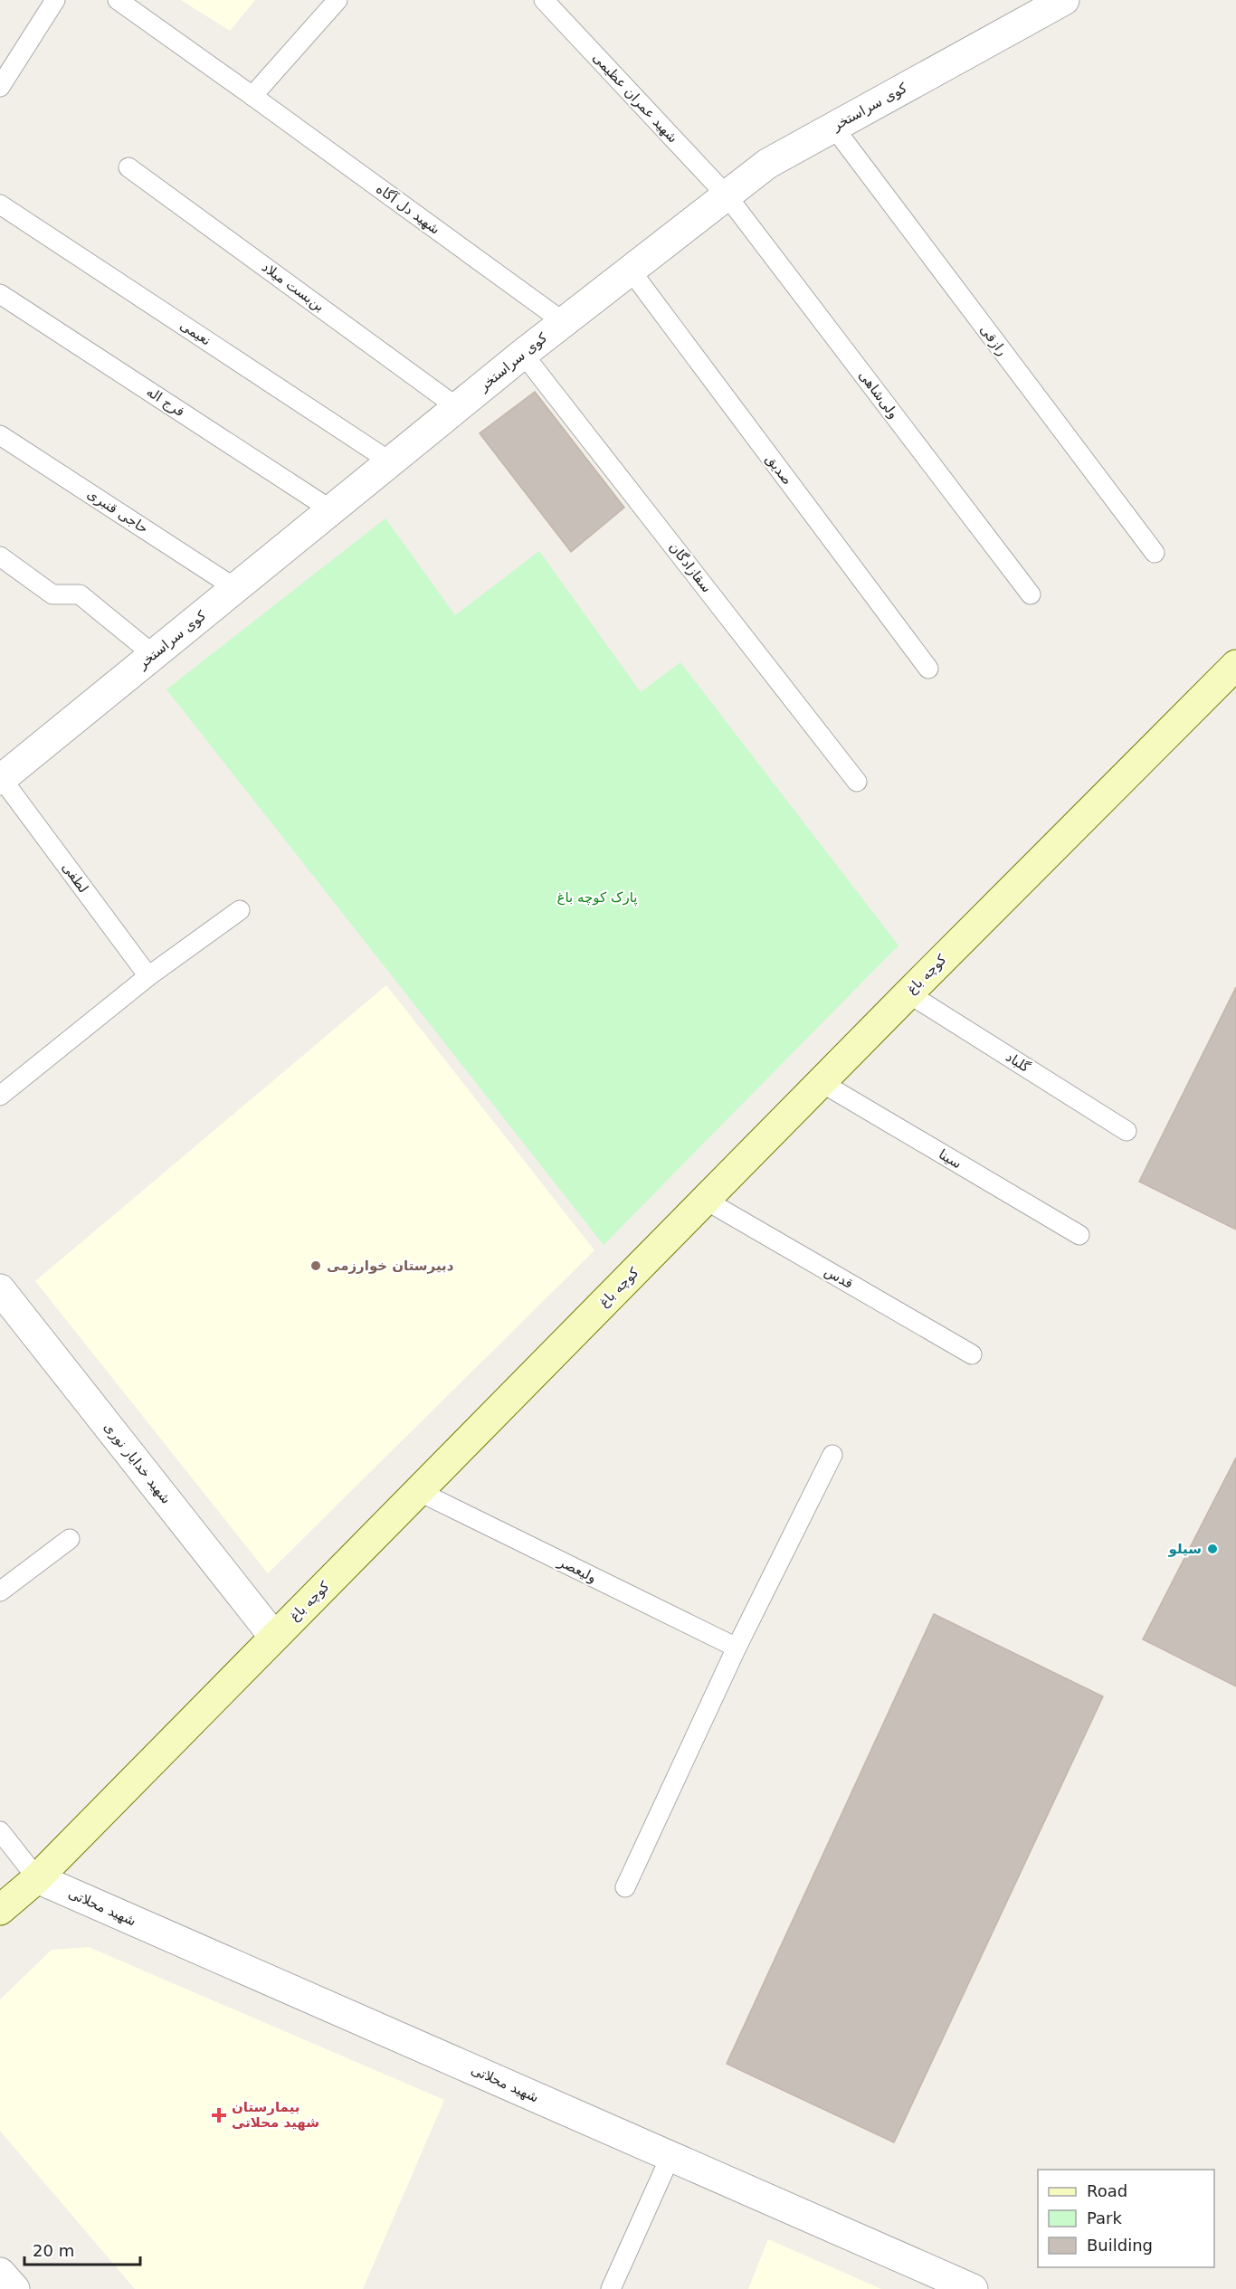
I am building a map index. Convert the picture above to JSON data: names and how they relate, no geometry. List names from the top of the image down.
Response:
{
  "streets": {
    "main road": ["کوچه باغ"],
    "street": ["کوی سراستخر", "شهید خدایار نوری", "شهید محلاتی"],
    "lane": [
      "شهید عمران عظیمی",
      "شهید دل آگاه",
      "بن‌بست میلاد",
      "نعیمی",
      "رازقی",
      "ولی‌شاهی",
      "فرج اله",
      "صدیق",
      "حاجی قنبری",
      "سقازادگان",
      "لطفی",
      "گلباد",
      "سینا",
      "قدس",
      "ولیعصر"
    ]
  },
  "crossings": [
    ["شهید عمران عظیمی", "کوی سراستخر"],
    ["شهید عمران عظیمی", "ولی‌شاهی"],
    ["کوی سراستخر", "شهید دل آگاه"],
    ["کوی سراستخر", "بن‌بست میلاد"],
    ["کوی سراستخر", "نعیمی"],
    ["کوی سراستخر", "رازقی"],
    ["کوی سراستخر", "ولی‌شاهی"],
    ["کوی سراستخر", "فرج اله"],
    ["کوی سراستخر", "صدیق"],
    ["کوی سراستخر", "حاجی قنبری"],
    ["کوی سراستخر", "سقازادگان"],
    ["کوی سراستخر", "لطفی"],
    ["کوچه باغ", "گلباد"],
    ["کوچه باغ", "سینا"],
    ["کوچه باغ", "قدس"],
    ["کوچه باغ", "شهید خدایار نوری"],
    ["کوچه باغ", "ولیعصر"],
    ["کوچه باغ", "شهید محلاتی"]
  ],
  "parks": ["پارک کوچه باغ"],
  "places": {
    "other": ["دبیرستان خوارزمی", "سیلو"],
    "health": ["بیمارستان شهید محلاتی"]
  },
  "legend": ["Road", "Park", "Building"],
  "scale_bar": "20 m"
}
